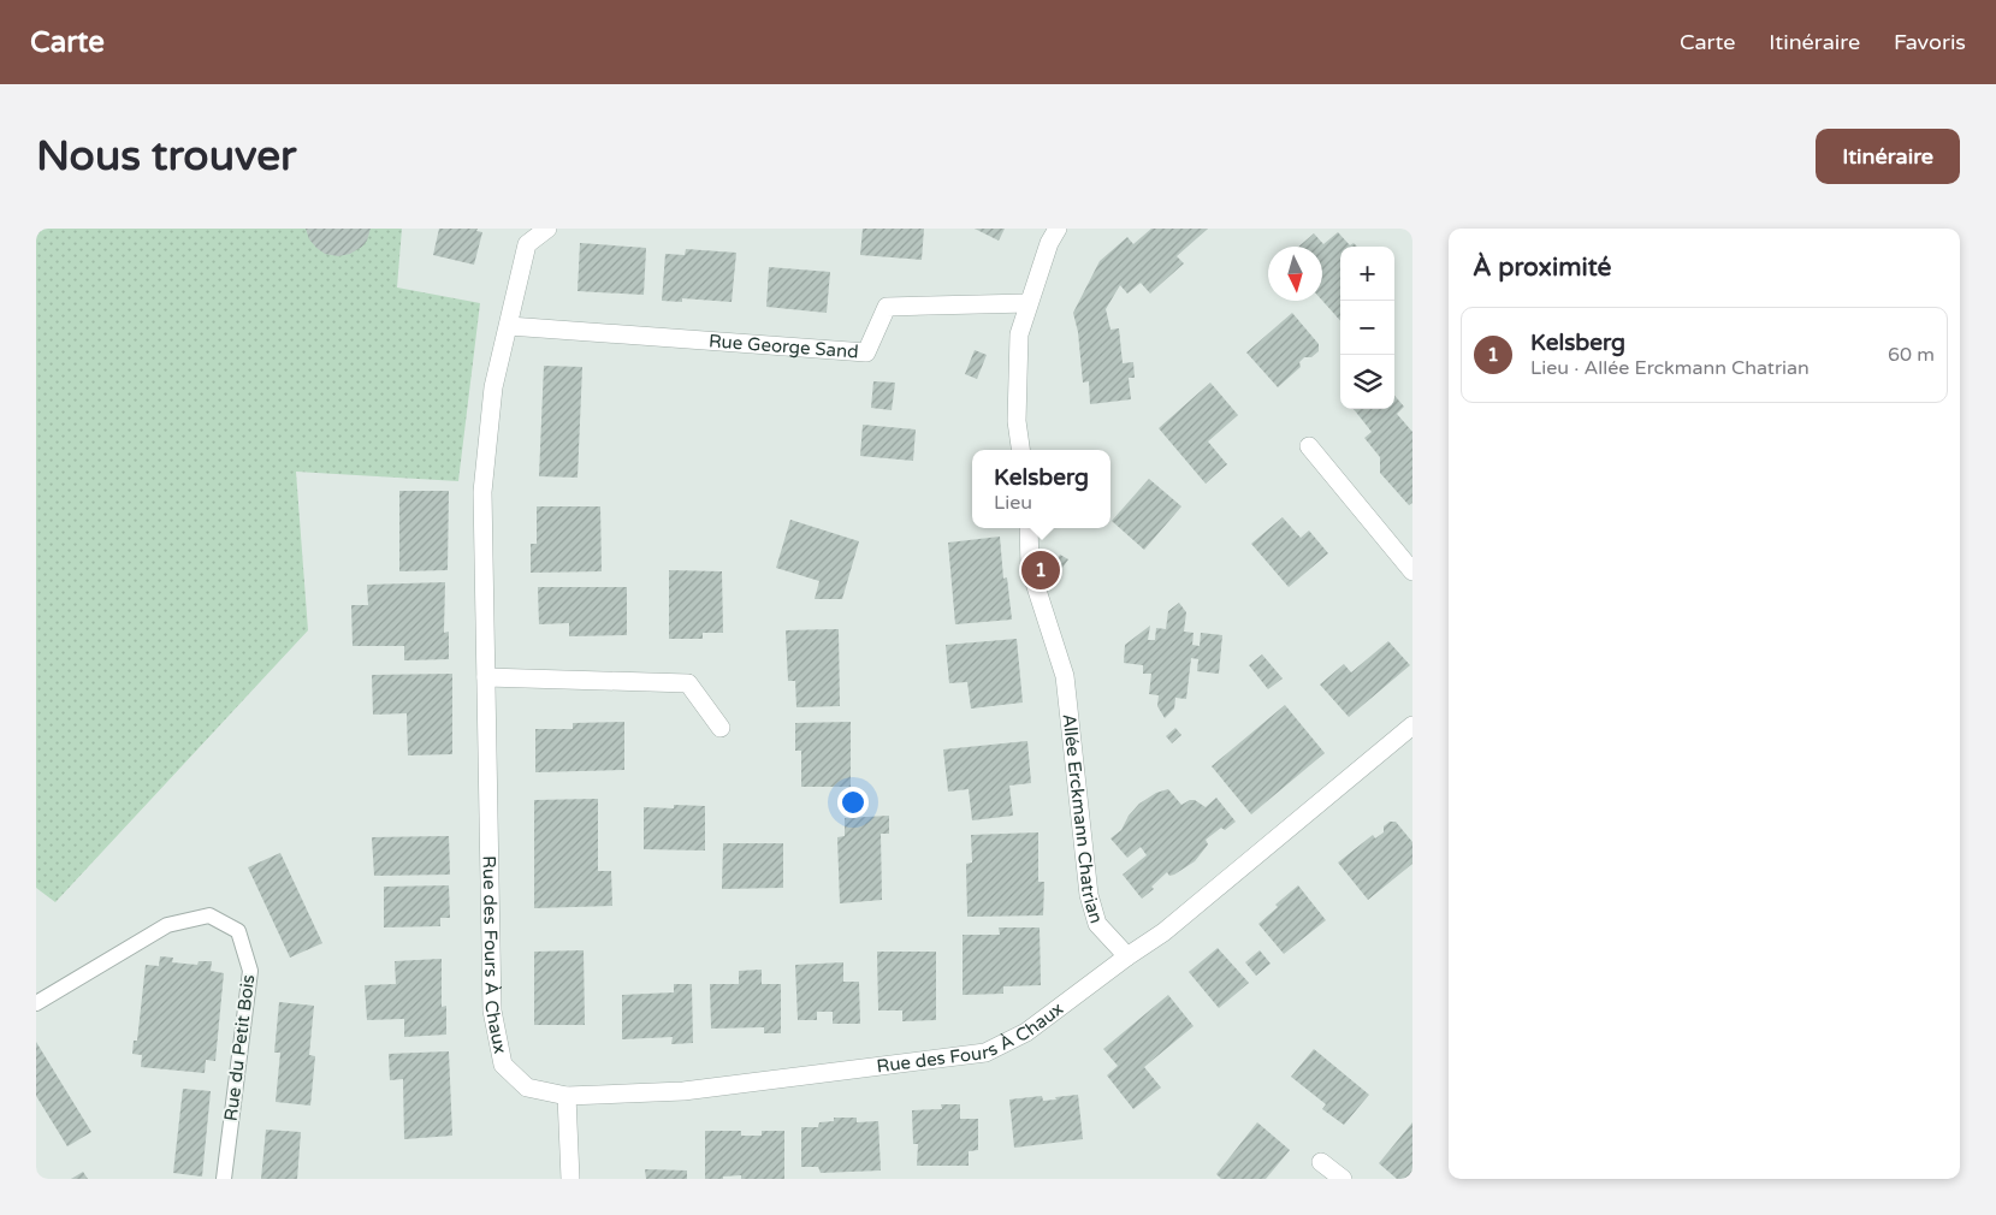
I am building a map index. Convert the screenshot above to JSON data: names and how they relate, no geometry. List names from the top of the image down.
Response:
{
  "streets": {
    "street": ["Rue George Sand", "Allée Erckmann Chatrian", "Rue des Fours À Chaux"],
    "lane": ["Rue du Petit Bois"]
  },
  "crossings": [
    ["Rue George Sand", "Rue des Fours À Chaux"],
    ["Allée Erckmann Chatrian", "Rue des Fours À Chaux"]
  ],
  "north": "bottom",
  "page": {
    "header": "Carte",
    "nav": ["Carte", "Itinéraire", "Favoris"],
    "buttons": "Itinéraire",
    "title": "Nous trouver",
    "heading": "À proximité",
    "map_buttons": ["+", "−"],
    "list": [
      {
        "mark": "1",
        "name": "Kelsberg",
        "note": "Lieu · Allée Erckmann Chatrian",
        "value": "60 m"
      }
    ],
    "popup": ["Kelsberg", "Lieu"],
    "pins": "1"
  }
}
